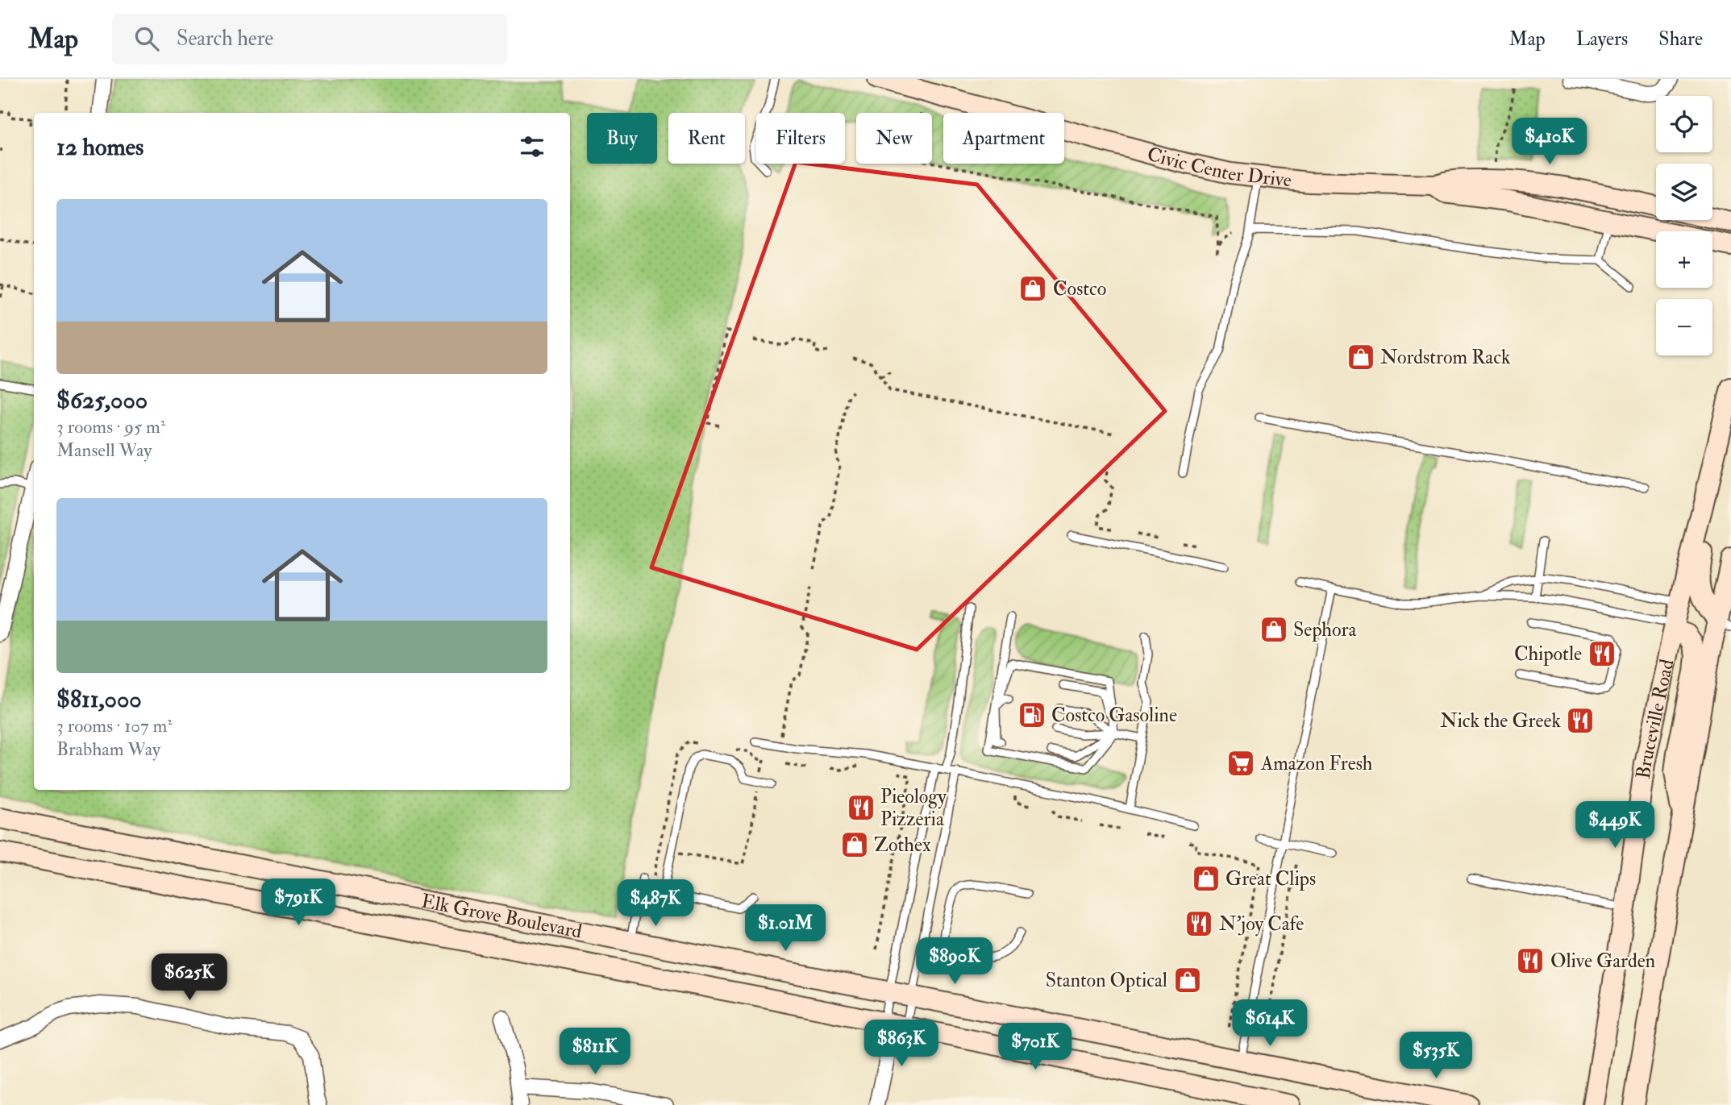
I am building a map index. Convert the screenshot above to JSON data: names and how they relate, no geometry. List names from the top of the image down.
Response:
{
  "streets": {
    "main road": ["Civic Center Drive", "Bruceville Road", "Elk Grove Boulevard"]
  },
  "places": {
    "shop": [
      "Costco",
      "Nordstrom Rack",
      "Sephora",
      "Zothex",
      "Great Clips",
      "Stanton Optical"
    ],
    "restaurant": [
      "Chipotle",
      "Nick the Greek",
      "Pieology Pizzeria",
      "N'joy Cafe",
      "Olive Garden"
    ],
    "fuel station": ["Costco Gasoline"],
    "supermarket": ["Amazon Fresh"]
  },
  "page": {
    "header": "Map",
    "search": "Search here",
    "nav": ["Map", "Layers", "Share"],
    "map_buttons": ["+", "−"],
    "chip": [
      "Buy",
      "Rent",
      "Filters",
      "New",
      "Apartment"
    ],
    "heading": "12 homes",
    "price": [
      "$410K",
      "$449K",
      "$791K",
      "$487K",
      "$1.01M",
      "$890K",
      "$625K",
      "$614K",
      "$863K",
      "$701K",
      "$811K",
      "$535K"
    ],
    "list": [
      {
        "name": "$625,000",
        "note": "3 rooms · 95 m² · Mansell Way"
      },
      {
        "name": "$811,000",
        "note": "3 rooms · 107 m² · Brabham Way"
      }
    ]
  }
}
